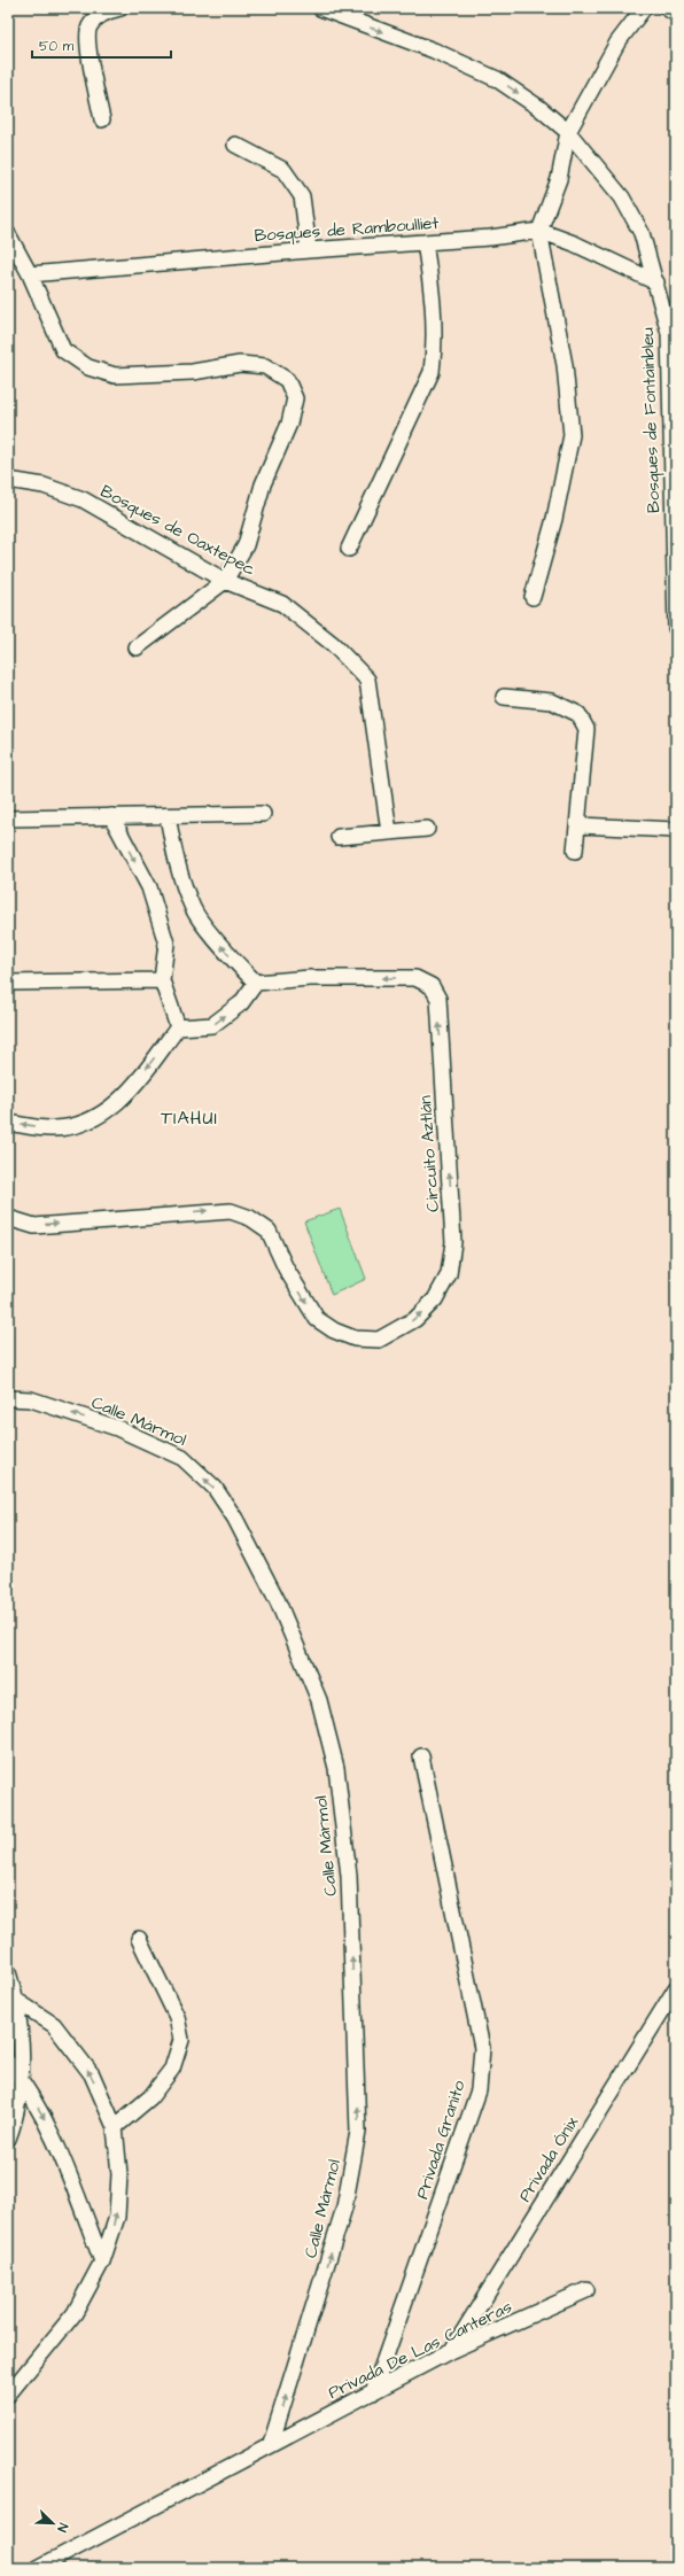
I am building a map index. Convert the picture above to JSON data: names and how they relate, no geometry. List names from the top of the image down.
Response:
{
  "streets": {
    "street": [
      "Bosques de Ramboulliet",
      "Bosques de Fontainbleu",
      "Bosques de Oaxtepec",
      "Circuito Aztlán",
      "Calle Mármol",
      "Privada Granito",
      "Privada Ónix",
      "Privada De Las Canteras"
    ]
  },
  "crossings": [
    ["Bosques de Ramboulliet", "Bosques de Fontainbleu"],
    ["Calle Mármol", "Privada De Las Canteras"],
    ["Privada Granito", "Privada De Las Canteras"],
    ["Privada Ónix", "Privada De Las Canteras"]
  ],
  "one_way": ["Calle Mármol"],
  "districts": ["TIAHUI"],
  "scale_bar": "50 m",
  "north": "bottom right"
}
